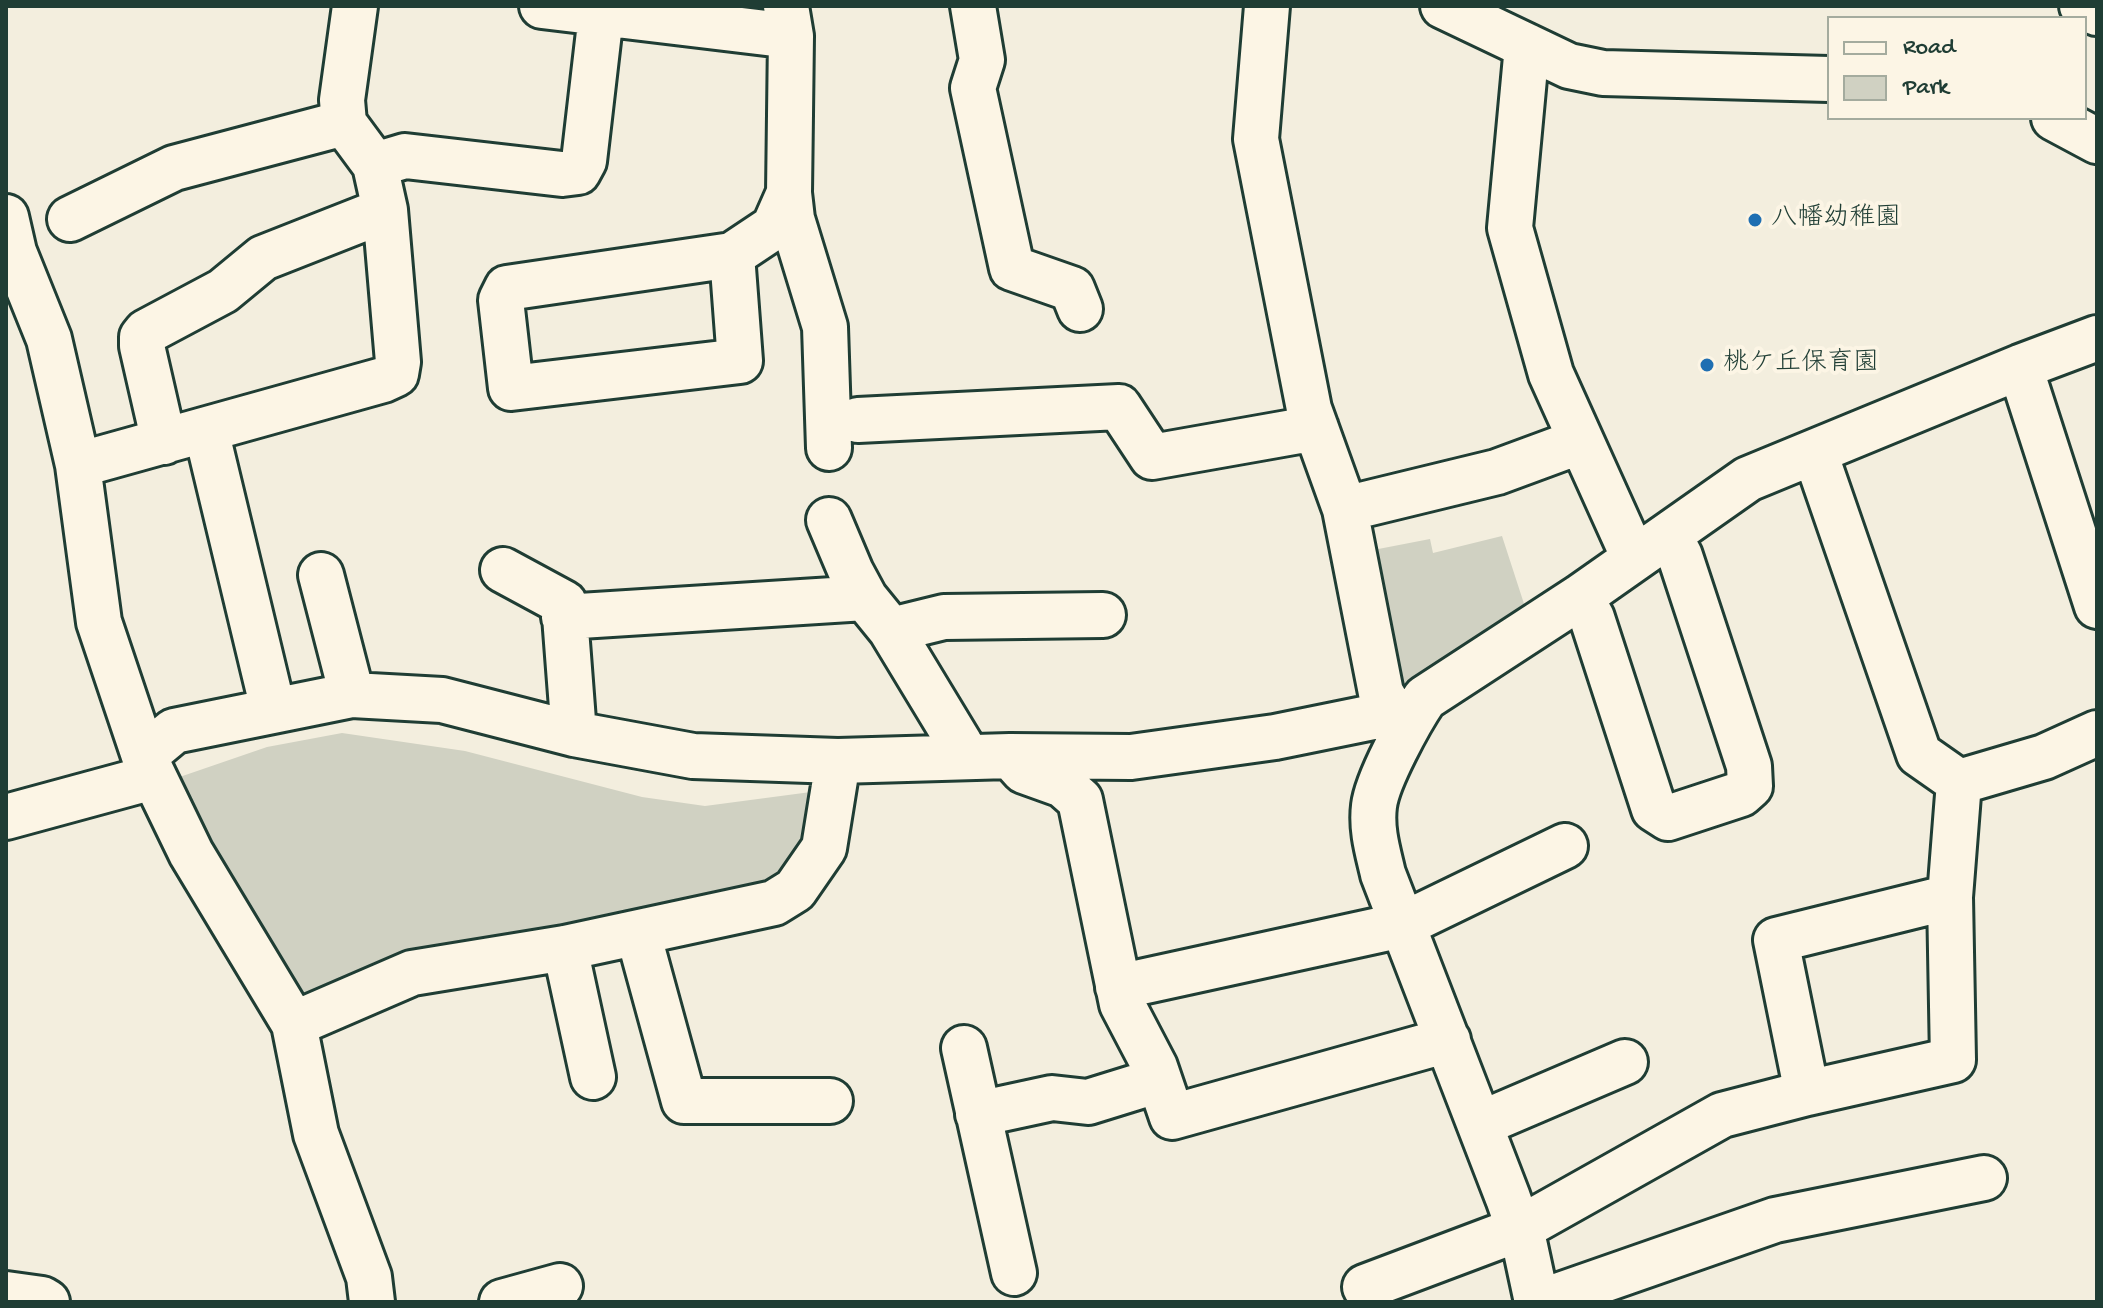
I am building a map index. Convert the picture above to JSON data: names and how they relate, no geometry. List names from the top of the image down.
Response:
{
  "places": ["八幡幼稚園", "桃ケ丘保育園"],
  "legend": ["Road", "Park"]
}
